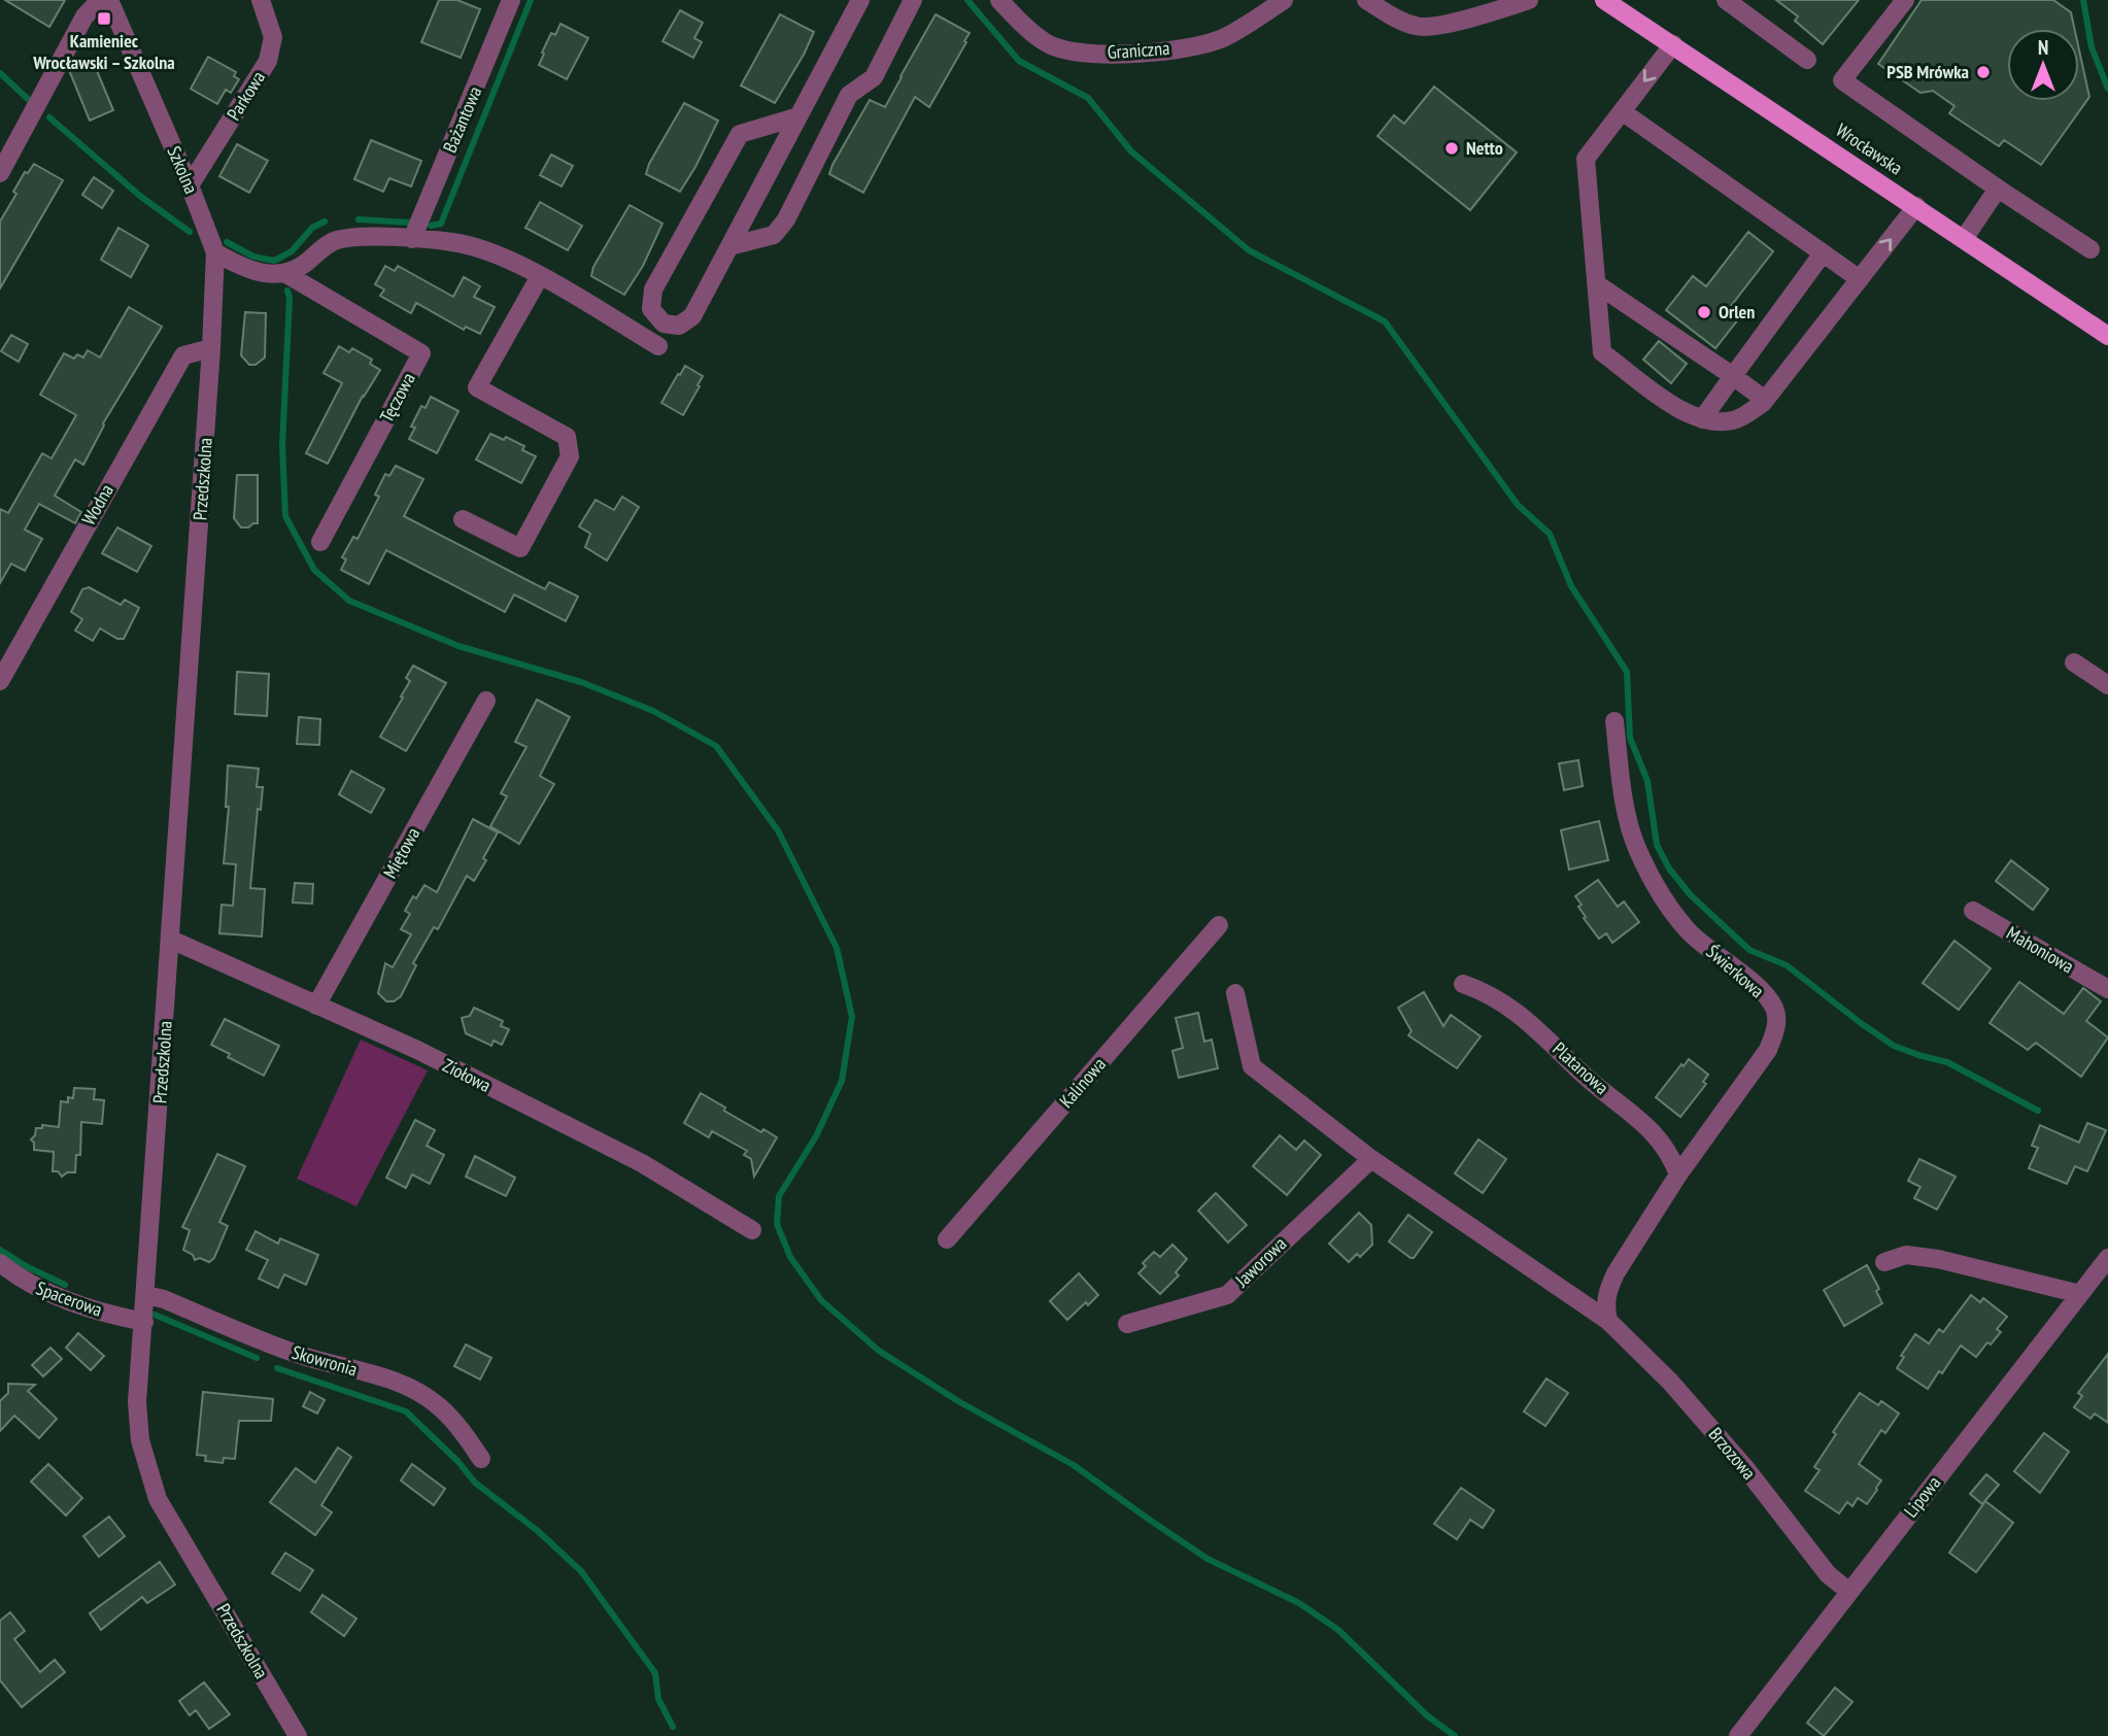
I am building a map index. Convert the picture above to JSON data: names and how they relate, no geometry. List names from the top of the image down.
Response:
{
  "streets": {
    "main road": ["Wrocławska"],
    "street": [
      "Graniczna",
      "Parkowa",
      "Bażantowa",
      "Szkolna",
      "Tęczowa",
      "Przedszkolna",
      "Wodna",
      "Miętowa",
      "Mahoniowa",
      "Świerkowa",
      "Platanowa",
      "Ziołowa",
      "Kalinowa",
      "Jaworowa",
      "Spacerowa",
      "Skowronia",
      "Brzozowa",
      "Lipowa"
    ]
  },
  "crossings": [
    ["Parkowa", "Szkolna"],
    ["Szkolna", "Przedszkolna"],
    ["Szkolna", "Wodna"],
    ["Przedszkolna", "Wodna"],
    ["Przedszkolna", "Ziołowa"],
    ["Przedszkolna", "Spacerowa"],
    ["Przedszkolna", "Skowronia"],
    ["Miętowa", "Ziołowa"],
    ["Świerkowa", "Platanowa"],
    ["Świerkowa", "Brzozowa"],
    ["Brzozowa", "Lipowa"]
  ],
  "places": {
    "transit": ["Kamieniec Wrocławski – Szkolna"],
    "other": ["PSB Mrówka", "Netto", "Orlen"]
  },
  "north": "top"
}
